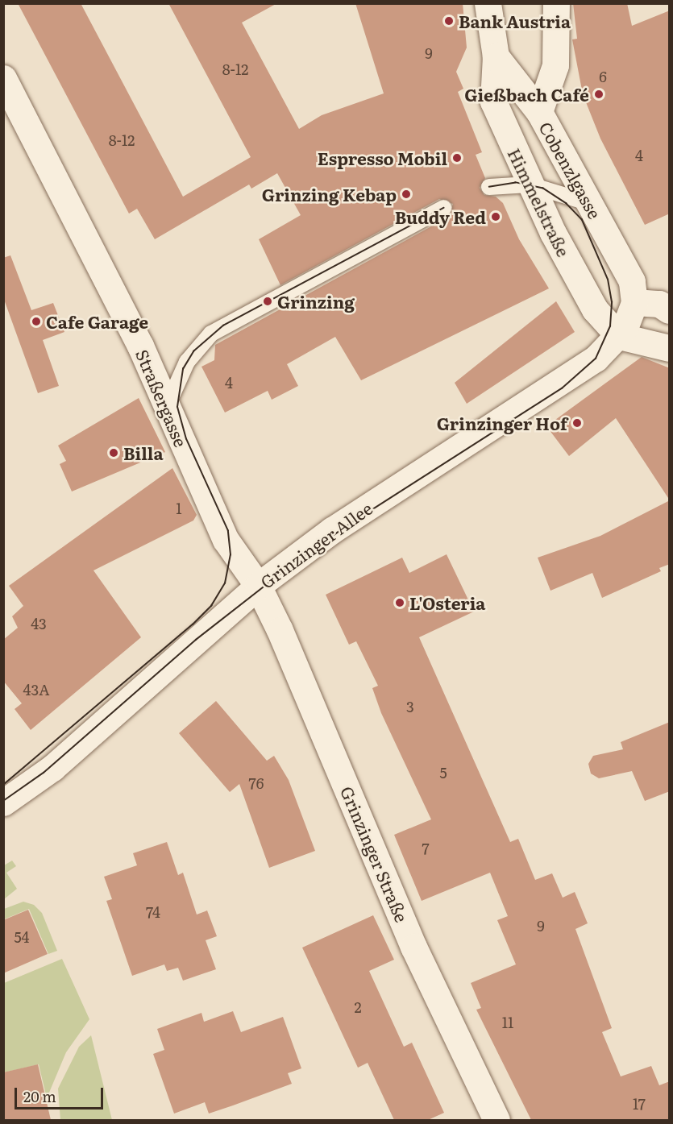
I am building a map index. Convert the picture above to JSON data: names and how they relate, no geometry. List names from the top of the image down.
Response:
{
  "streets": {
    "street": [
      "Cobenzlgasse",
      "Himmelstraße",
      "Straßergasse",
      "Grinzinger Allee",
      "Grinzinger Straße"
    ]
  },
  "crossings": [
    ["Cobenzlgasse", "Himmelstraße"],
    ["Cobenzlgasse", "Grinzinger Allee"],
    ["Himmelstraße", "Grinzinger Allee"],
    ["Straßergasse", "Grinzinger Allee"],
    ["Straßergasse", "Grinzinger Straße"],
    ["Grinzinger Allee", "Grinzinger Straße"]
  ],
  "places": [
    "Bank Austria",
    "Gießbach Café",
    "Espresso Mobil",
    "Grinzing Kebap",
    "Buddy Red",
    "Grinzing",
    "Cafe Garage",
    "Grinzinger Hof",
    "Billa",
    "L'Osteria"
  ],
  "house_numbers": [
    "9",
    "8-12",
    "6",
    "8-12",
    "4",
    "4",
    "1",
    "43",
    "43A",
    "3",
    "5",
    "76",
    "7",
    "74",
    "9",
    "54",
    "2",
    "11",
    "17"
  ],
  "scale_bar": "20 m"
}
